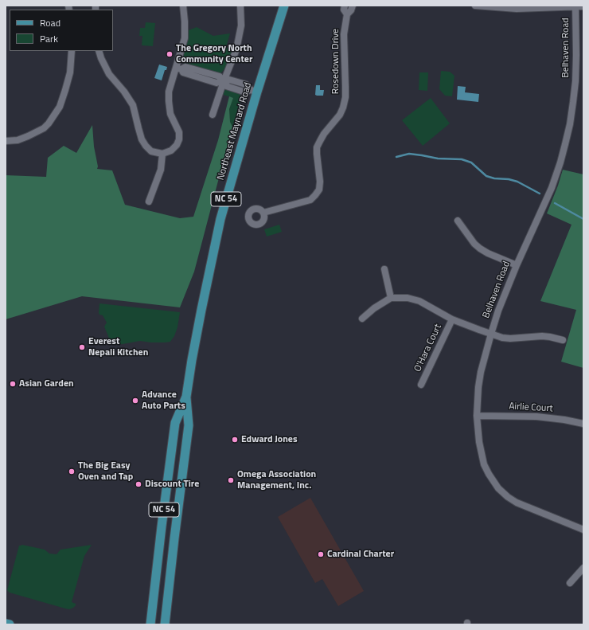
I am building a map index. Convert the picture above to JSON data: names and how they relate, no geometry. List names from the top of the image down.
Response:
{
  "streets": {
    "main road": ["Northeast Maynard Road", "NC 54"],
    "street": [
      "Belhaven Road",
      "Rosedown Drive",
      "O'Hara Court",
      "Airlie Court"
    ]
  },
  "crossings": [
    ["Belhaven Road", "Airlie Court"]
  ],
  "places": [
    "The Gregory North Community Center",
    "Everest Nepali Kitchen",
    "Asian Garden",
    "Advance Auto Parts",
    "Edward Jones",
    "The Big Easy Oven and Tap",
    "Omega Association Management, Inc.",
    "Discount Tire",
    "Cardinal Charter"
  ],
  "legend": ["Road", "Park"]
}
